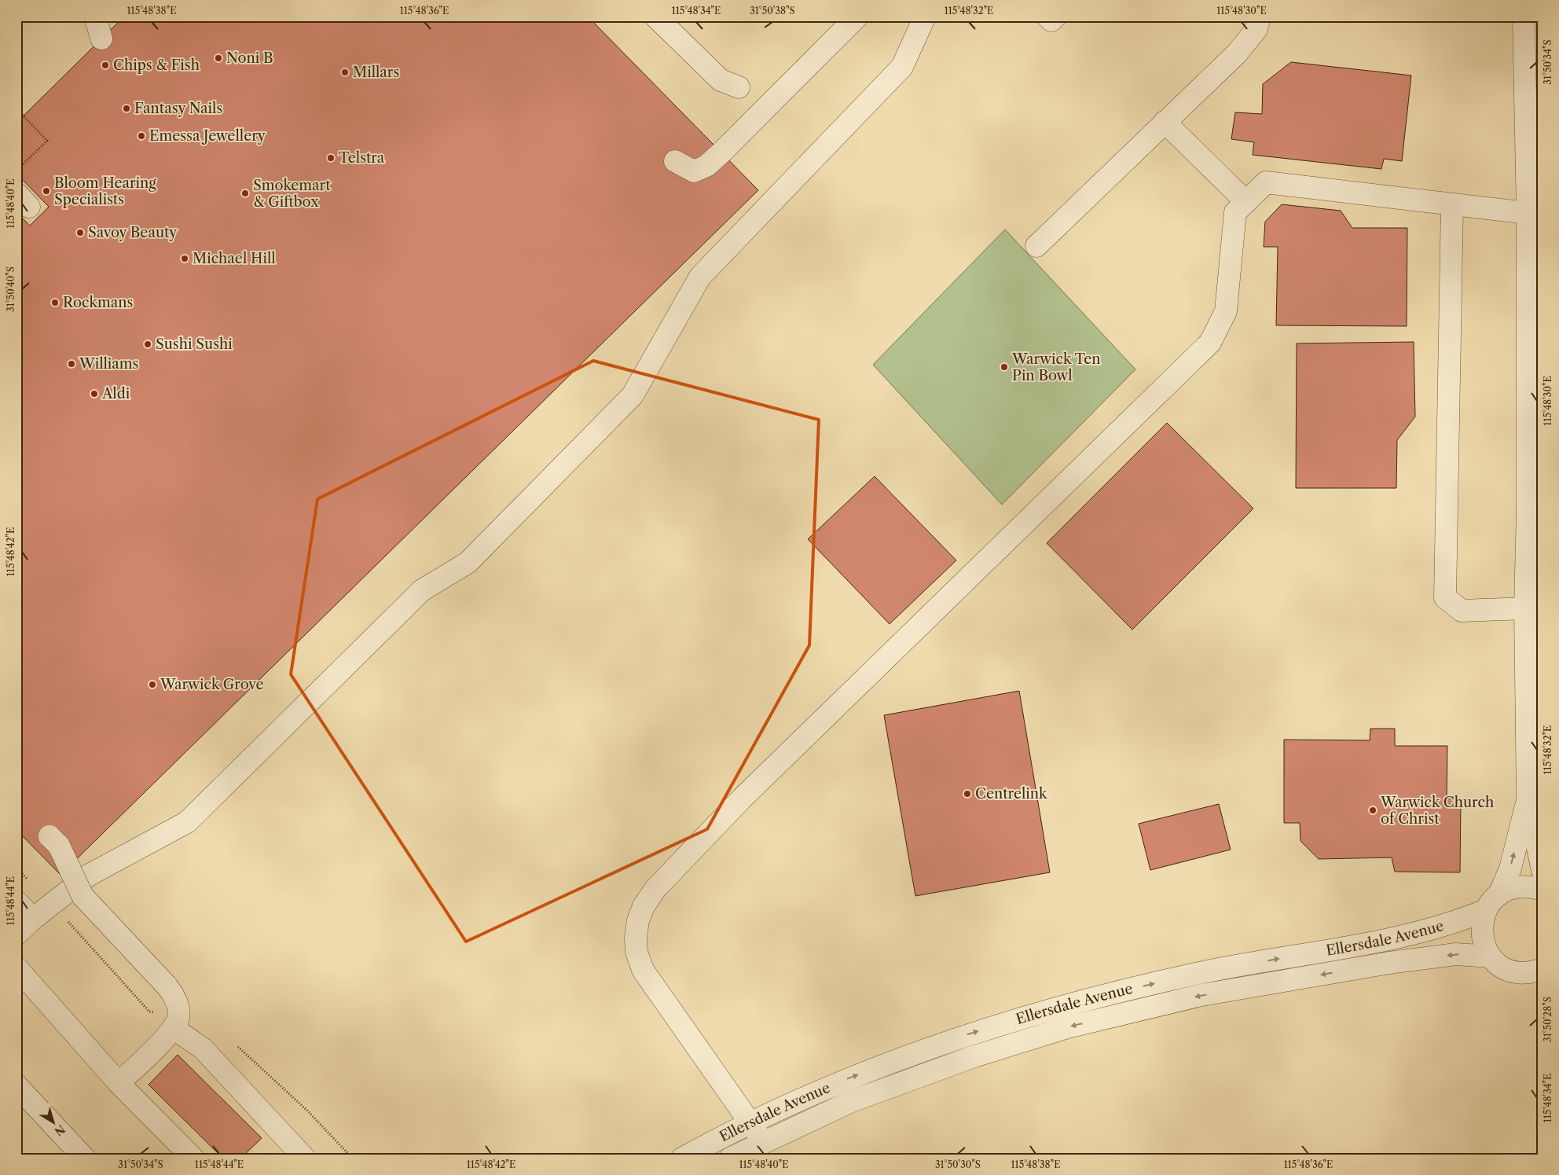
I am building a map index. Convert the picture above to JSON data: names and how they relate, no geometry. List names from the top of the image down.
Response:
{
  "streets": {
    "street": ["Ellersdale Avenue"]
  },
  "places": [
    "Noni B",
    "Chips & Fish",
    "Millars",
    "Fantasy Nails",
    "Emessa Jewellery",
    "Telstra",
    "Bloom Hearing Specialists",
    "Smokemart & Giftbox",
    "Savoy Beauty",
    "Michael Hill",
    "Rockmans",
    "Sushi Sushi",
    "Williams",
    "Warwick Ten Pin Bowl",
    "Aldi",
    "Warwick Grove",
    "Centrelink",
    "Warwick Church of Christ"
  ],
  "north": "bottom right",
  "coordinates": [
    "115°48'38\"E",
    "115°48'36\"E",
    "115°48'34\"E",
    "31°50'38\"S",
    "115°48'32\"E",
    "115°48'30\"E",
    "31°50'34\"S",
    "115°48'40\"E",
    "31°50'40\"S",
    "115°48'42\"E",
    "115°48'44\"E",
    "31°50'28\"S",
    "31°50'30\"S"
  ]
}
